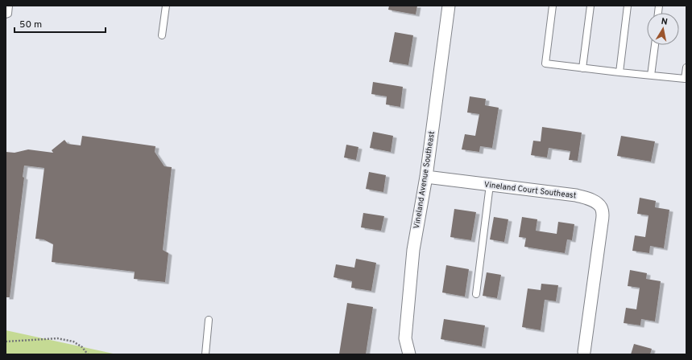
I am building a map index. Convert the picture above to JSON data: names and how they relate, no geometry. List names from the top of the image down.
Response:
{
  "streets": {
    "street": ["Vineland Avenue Southeast", "Vineland Court Southeast"]
  },
  "crossings": [
    ["Vineland Avenue Southeast", "Vineland Court Southeast"]
  ],
  "scale_bar": "50 m",
  "north": "top"
}
